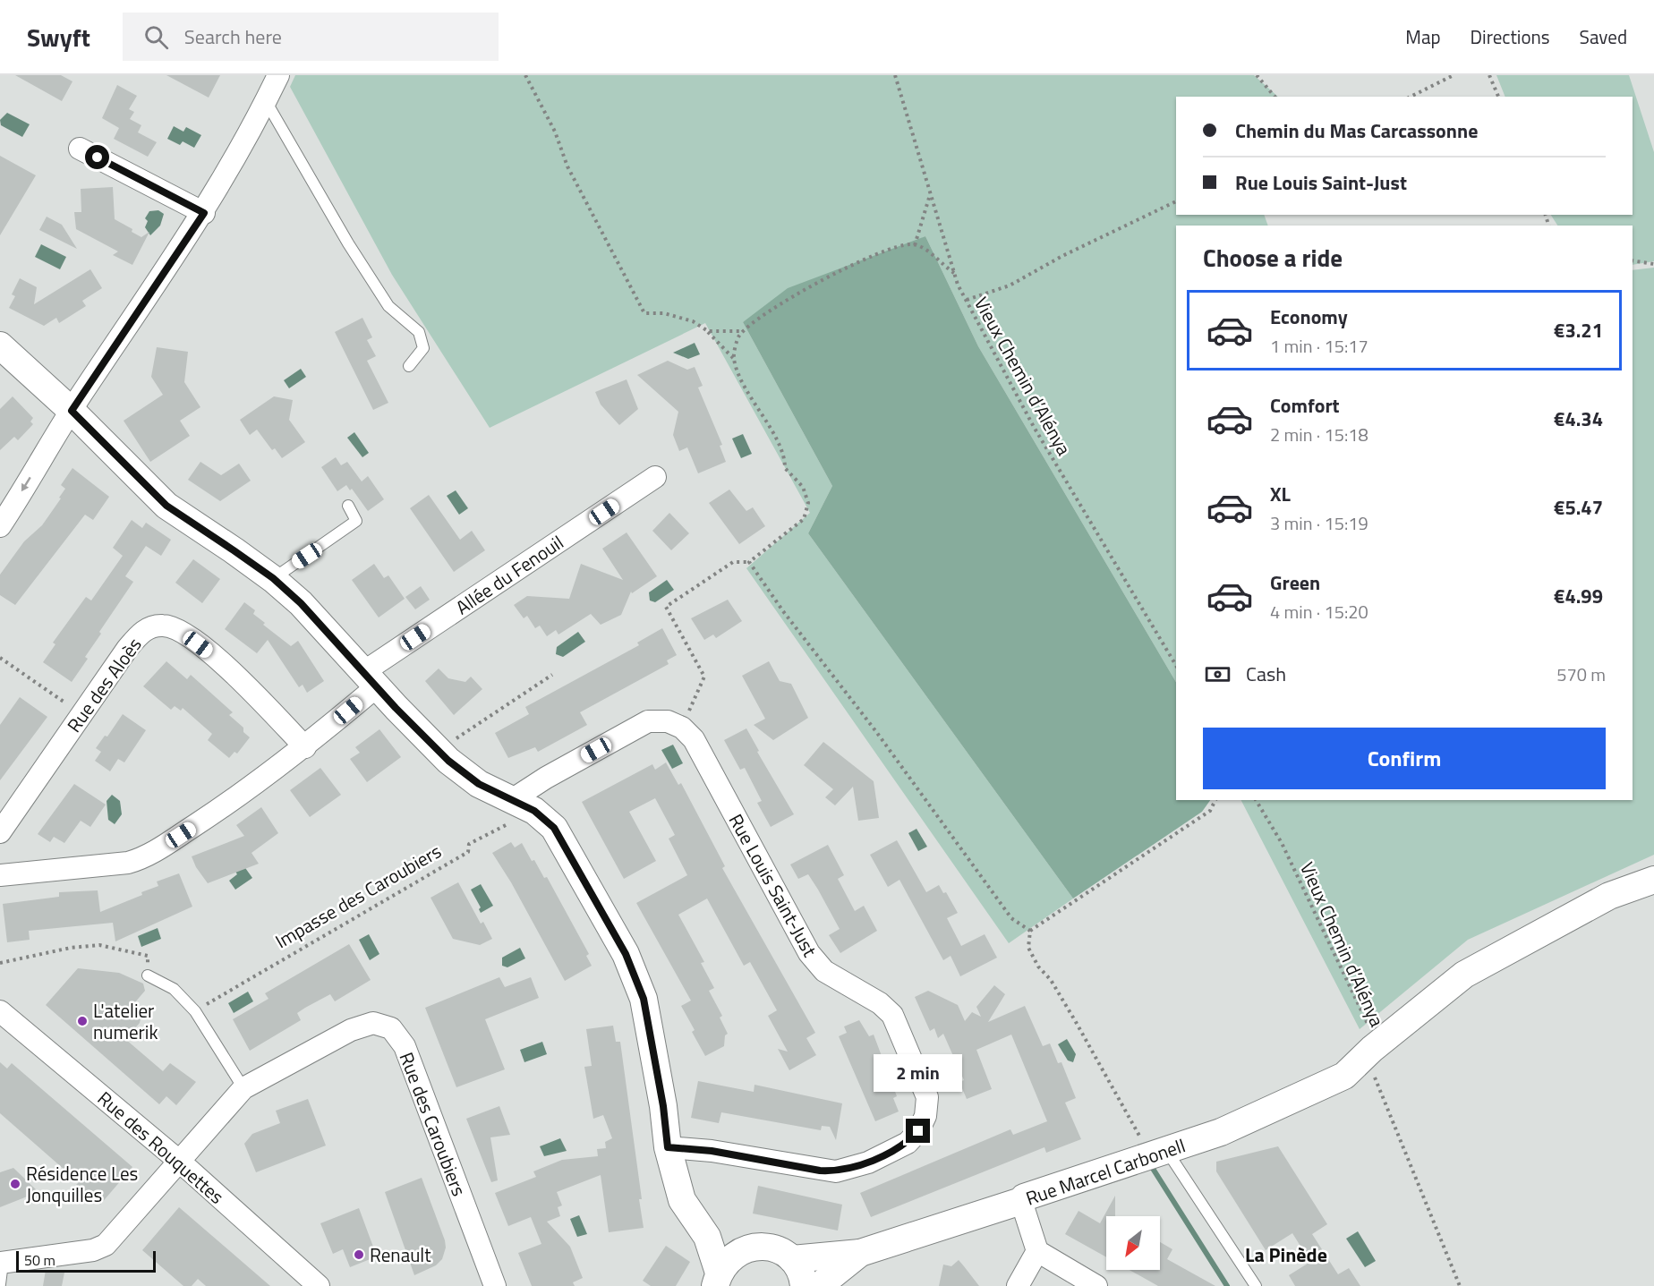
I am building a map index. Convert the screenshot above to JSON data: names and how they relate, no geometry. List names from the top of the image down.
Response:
{
  "streets": {
    "street": [
      "Allée du Fenouil",
      "Rue des Aloès",
      "Rue Louis Saint-Just",
      "Rue des Caroubiers",
      "Rue des Rouquettes",
      "Rue Marcel Carbonell"
    ],
    "path": ["Vieux Chemin d’Alénya", "Impasse des Caroubiers"]
  },
  "crossings": [
    ["Vieux Chemin d’Alénya", "Rue Marcel Carbonell"],
    ["Allée du Fenouil", "Rue des Aloès"],
    ["Rue des Caroubiers", "Rue des Rouquettes"]
  ],
  "districts": ["La Pinède"],
  "places": ["L'atelier numerik", "Résidence Les Jonquilles", "Renault"],
  "scale_bar": "50 m",
  "north": "bottom left",
  "page": {
    "header": "Swyft",
    "search": "Search here",
    "nav": ["Map", "Directions", "Saved"],
    "banner": ["Chemin du Mas Carcassonne", "Rue Louis Saint-Just"],
    "heading": "Choose a ride",
    "list": [
      {
        "name": "Economy",
        "note": "1 min · 15:17",
        "value": "€3.21"
      },
      {
        "name": "Comfort",
        "note": "2 min · 15:18",
        "value": "€4.34"
      },
      {
        "name": "XL",
        "note": "3 min · 15:19",
        "value": "€5.47"
      },
      {
        "name": "Green",
        "note": "4 min · 15:20",
        "value": "€4.99"
      }
    ],
    "pay": ["Cash", "570 m"],
    "buttons": "Confirm",
    "bubble": "2 min",
    "scale": "50 m"
  }
}
